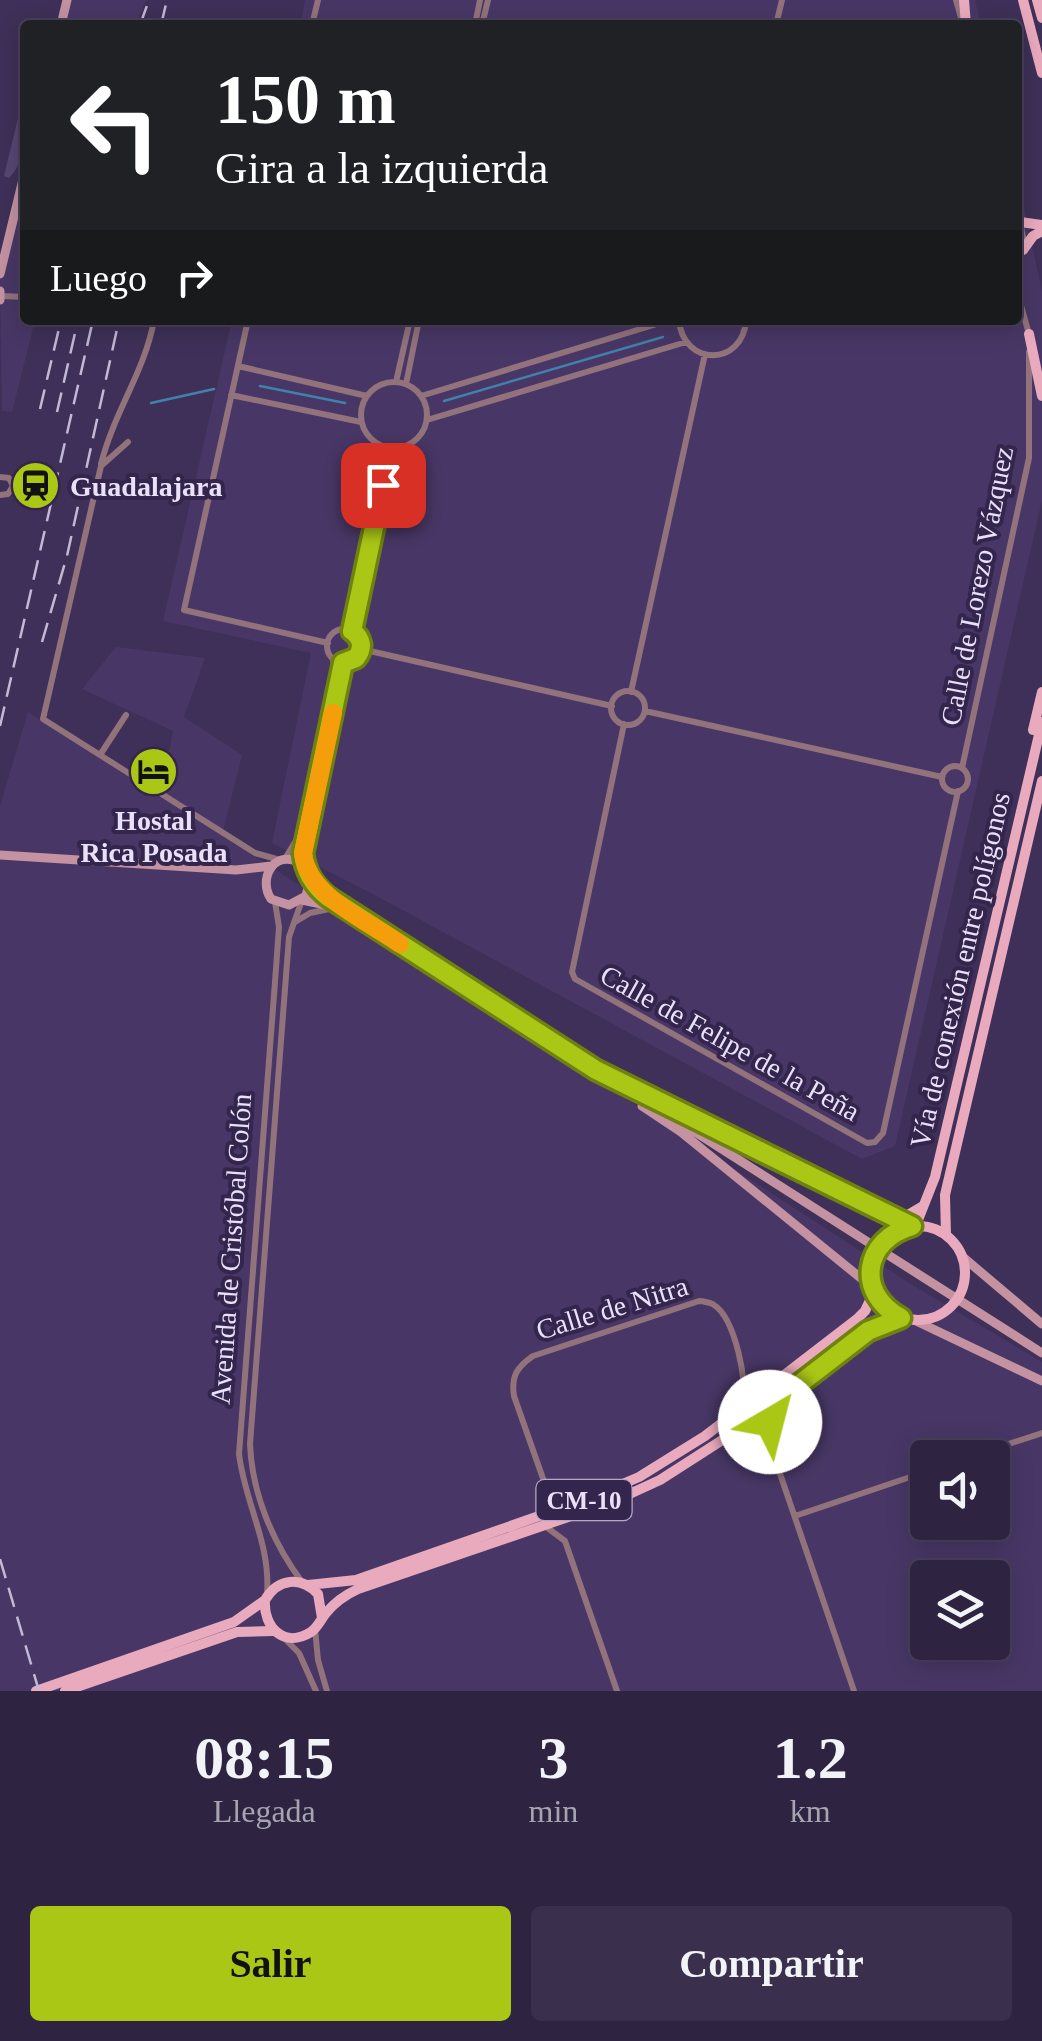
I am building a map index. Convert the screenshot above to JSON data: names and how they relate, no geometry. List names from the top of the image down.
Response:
{
  "streets": {
    "main road": ["Vía de conexión entre polígonos", "CM-10"],
    "street": [
      "Calle de Lorezo Vázquez",
      "Calle de Felipe de la Peña",
      "Avenida de Cristóbal Colón",
      "Calle de Nitra"
    ]
  },
  "crossings": [
    ["Calle de Lorezo Vázquez", "Calle de Felipe de la Peña"],
    ["Vía de conexión entre polígonos", "CM-10"],
    ["Avenida de Cristóbal Colón", "CM-10"],
    ["Calle de Nitra", "CM-10"]
  ],
  "places": {
    "station": ["Guadalajara"],
    "hotel": ["Hostal Rica Posada"]
  },
  "page": {
    "turn": ["150 m", "Gira a la izquierda"],
    "then": "Luego",
    "eta": [
      "08:15",
      "Llegada",
      "3",
      "min",
      "1.2",
      "km"
    ],
    "buttons": ["Salir", "Compartir"]
  }
}
